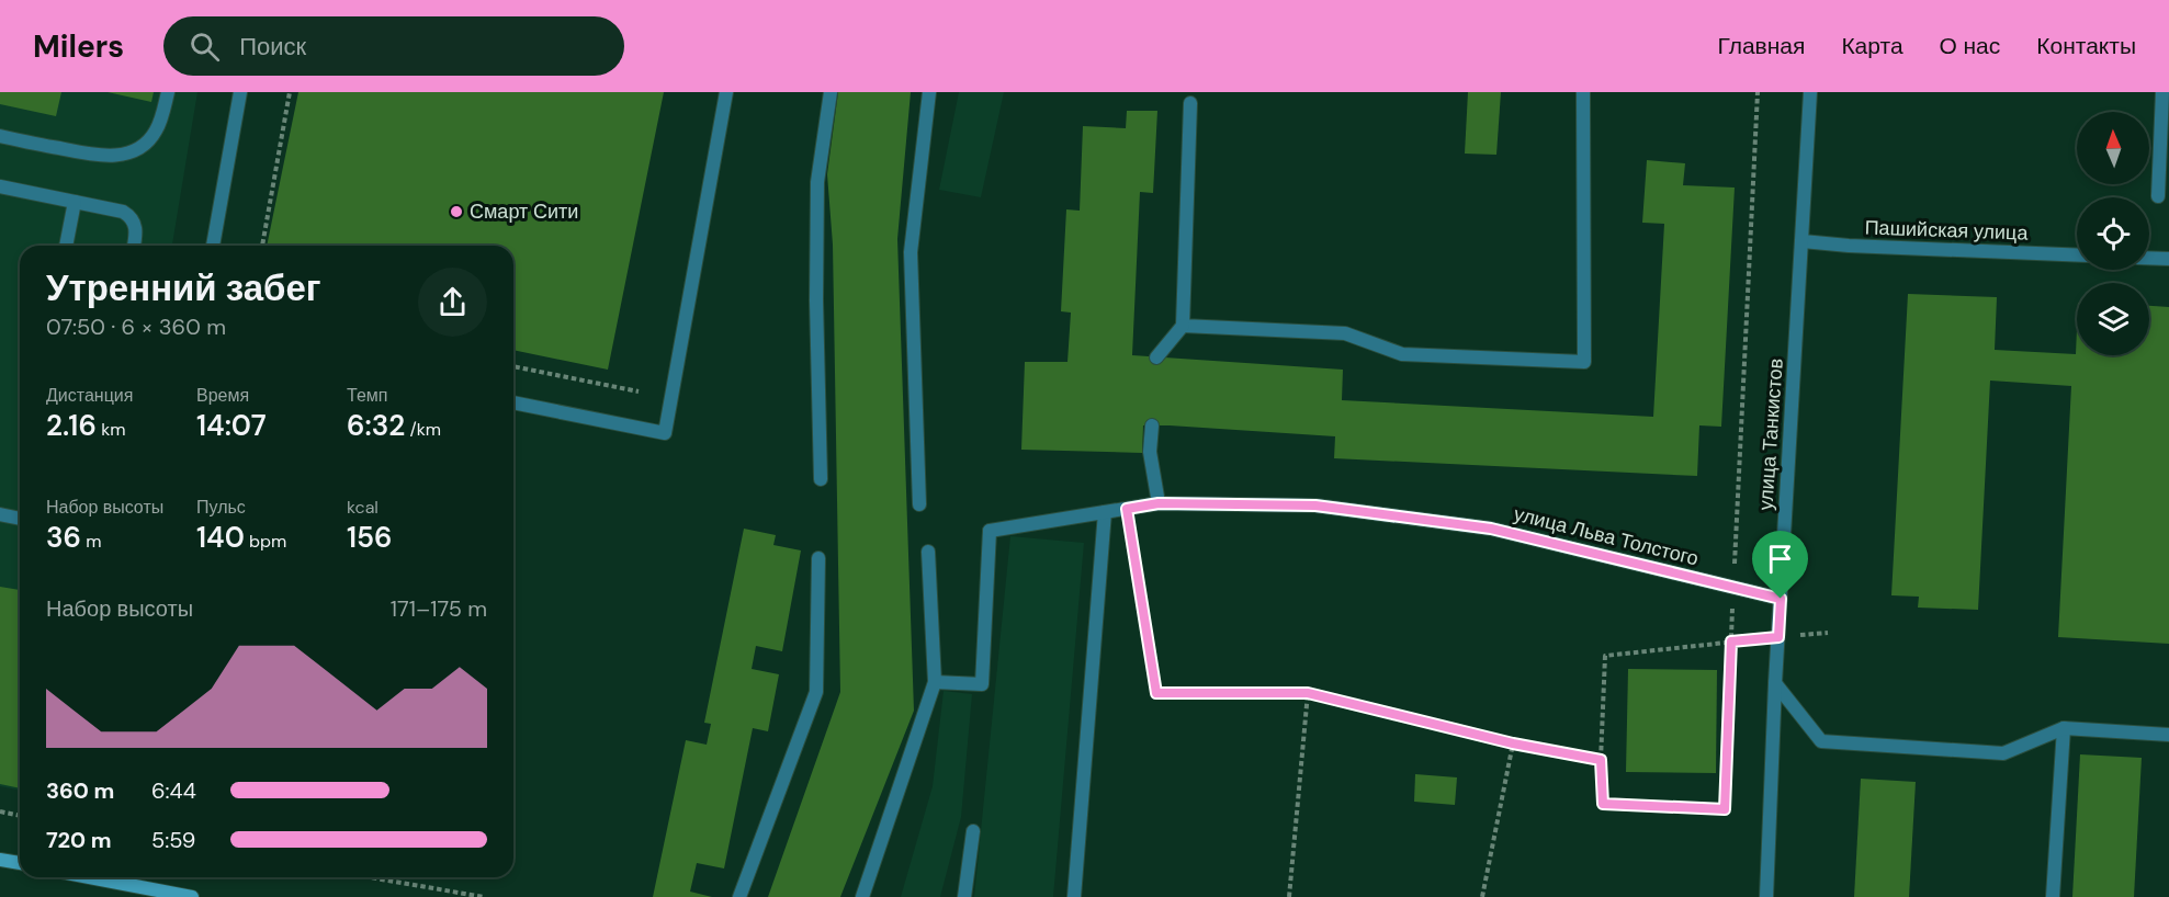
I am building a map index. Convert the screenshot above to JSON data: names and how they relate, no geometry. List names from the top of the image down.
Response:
{
  "streets": {
    "street": ["Пашийская улица", "улица Танкистов", "улица Льва Толстого"]
  },
  "crossings": [
    ["Пашийская улица", "улица Танкистов"],
    ["улица Танкистов", "улица Льва Толстого"]
  ],
  "places": ["Смарт Сити"],
  "north": "top",
  "page": {
    "header": "Milers",
    "search": "Поиск",
    "nav": [
      "Главная",
      "Карта",
      "О нас",
      "Контакты"
    ],
    "heading": ["Утренний забег", "07:50 · 6 × 360 m"],
    "stats": [
      ["Дистанция", "2.16 km"],
      ["Время", "14:07"],
      ["Темп", "6:32 /km"],
      ["Набор высоты", "36 m"],
      ["Пульс", "140 bpm"],
      ["kcal", "156"]
    ],
    "chart": ["Набор высоты", "171–175 m"],
    "list": [
      {
        "name": "360 m",
        "note": "6:44"
      },
      {
        "name": "720 m",
        "note": "5:59"
      }
    ]
  }
}
